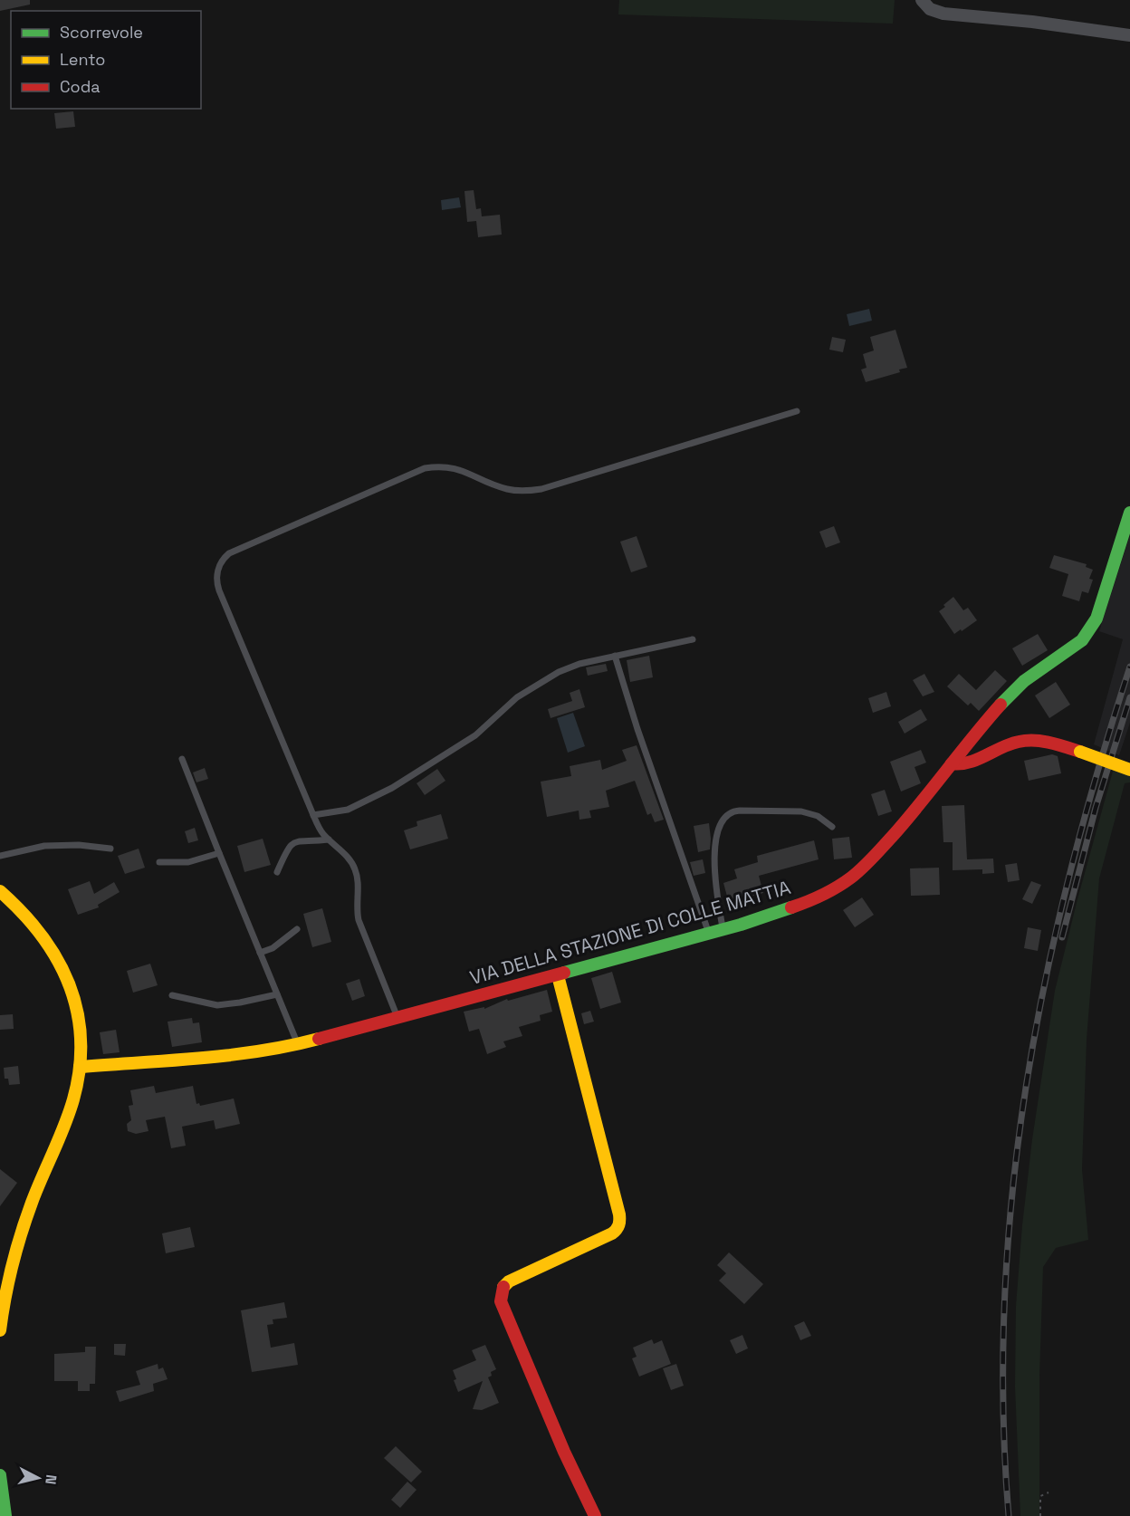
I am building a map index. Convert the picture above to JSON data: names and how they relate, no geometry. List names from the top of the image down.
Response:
{
  "streets": {
    "street": ["VIA DELLA STAZIONE DI COLLE MATTIA"]
  },
  "legend": ["Scorrevole", "Lento", "Coda"],
  "north": "right"
}
